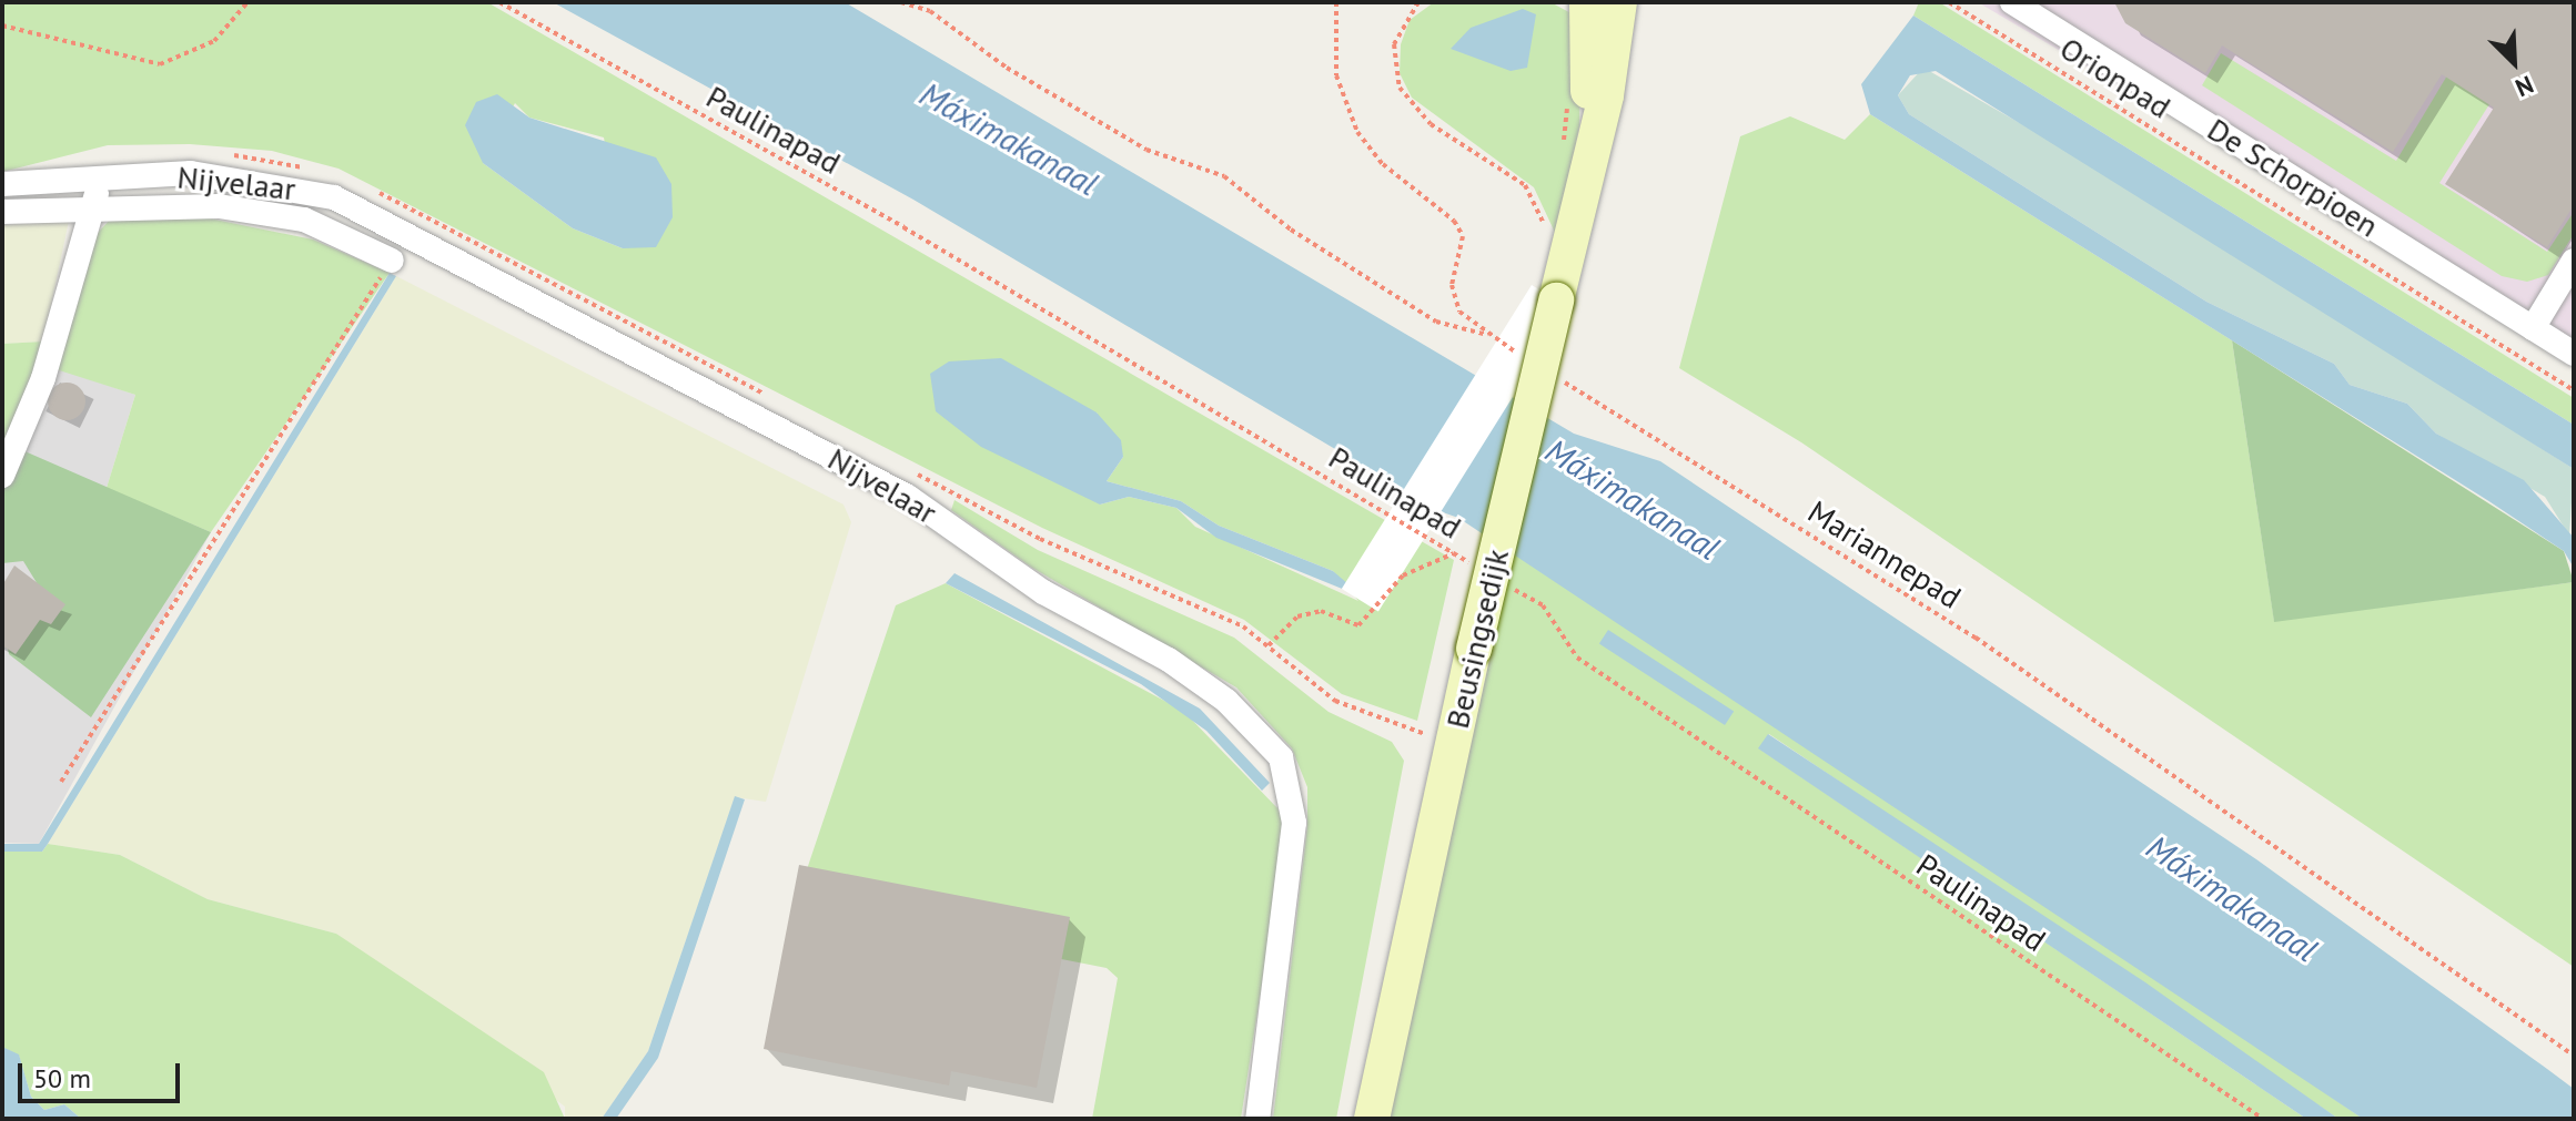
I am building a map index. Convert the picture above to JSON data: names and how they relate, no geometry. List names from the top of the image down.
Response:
{
  "streets": {
    "street": ["De Schorpioen", "Nijvelaar", "Beusingsedijk"],
    "path": ["Orionpad", "Paulinapad", "Mariannepad"]
  },
  "water": ["Máximakanaal"],
  "scale_bar": "50 m",
  "north": "bottom right"
}
